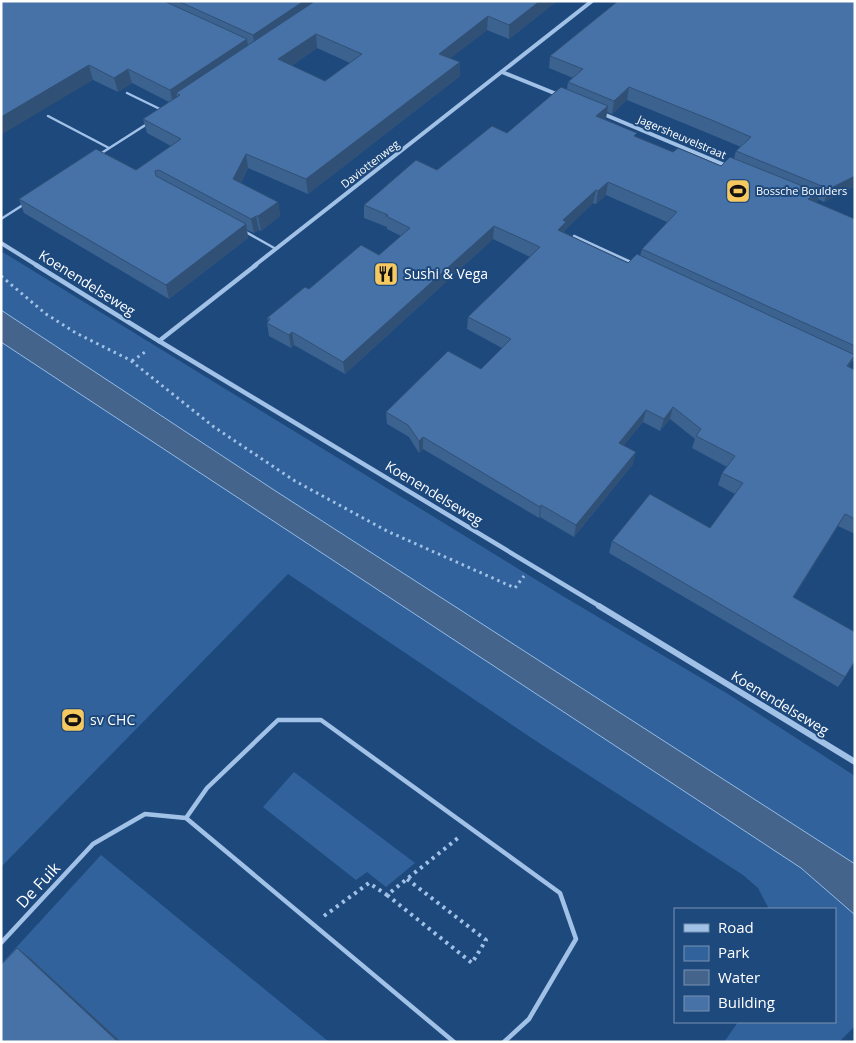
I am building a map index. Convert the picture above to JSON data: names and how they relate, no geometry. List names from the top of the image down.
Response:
{
  "streets": {
    "street": ["Jagersheuvelstraat", "Daviottenweg", "Koenendelseweg"],
    "lane": ["De Fuik"]
  },
  "crossings": [
    ["Daviottenweg", "Koenendelseweg"]
  ],
  "places": {
    "sports": ["Bossche Boulders", "sv CHC"],
    "restaurant": ["Sushi & Vega"]
  },
  "legend": [
    "Road",
    "Park",
    "Water",
    "Building"
  ]
}
